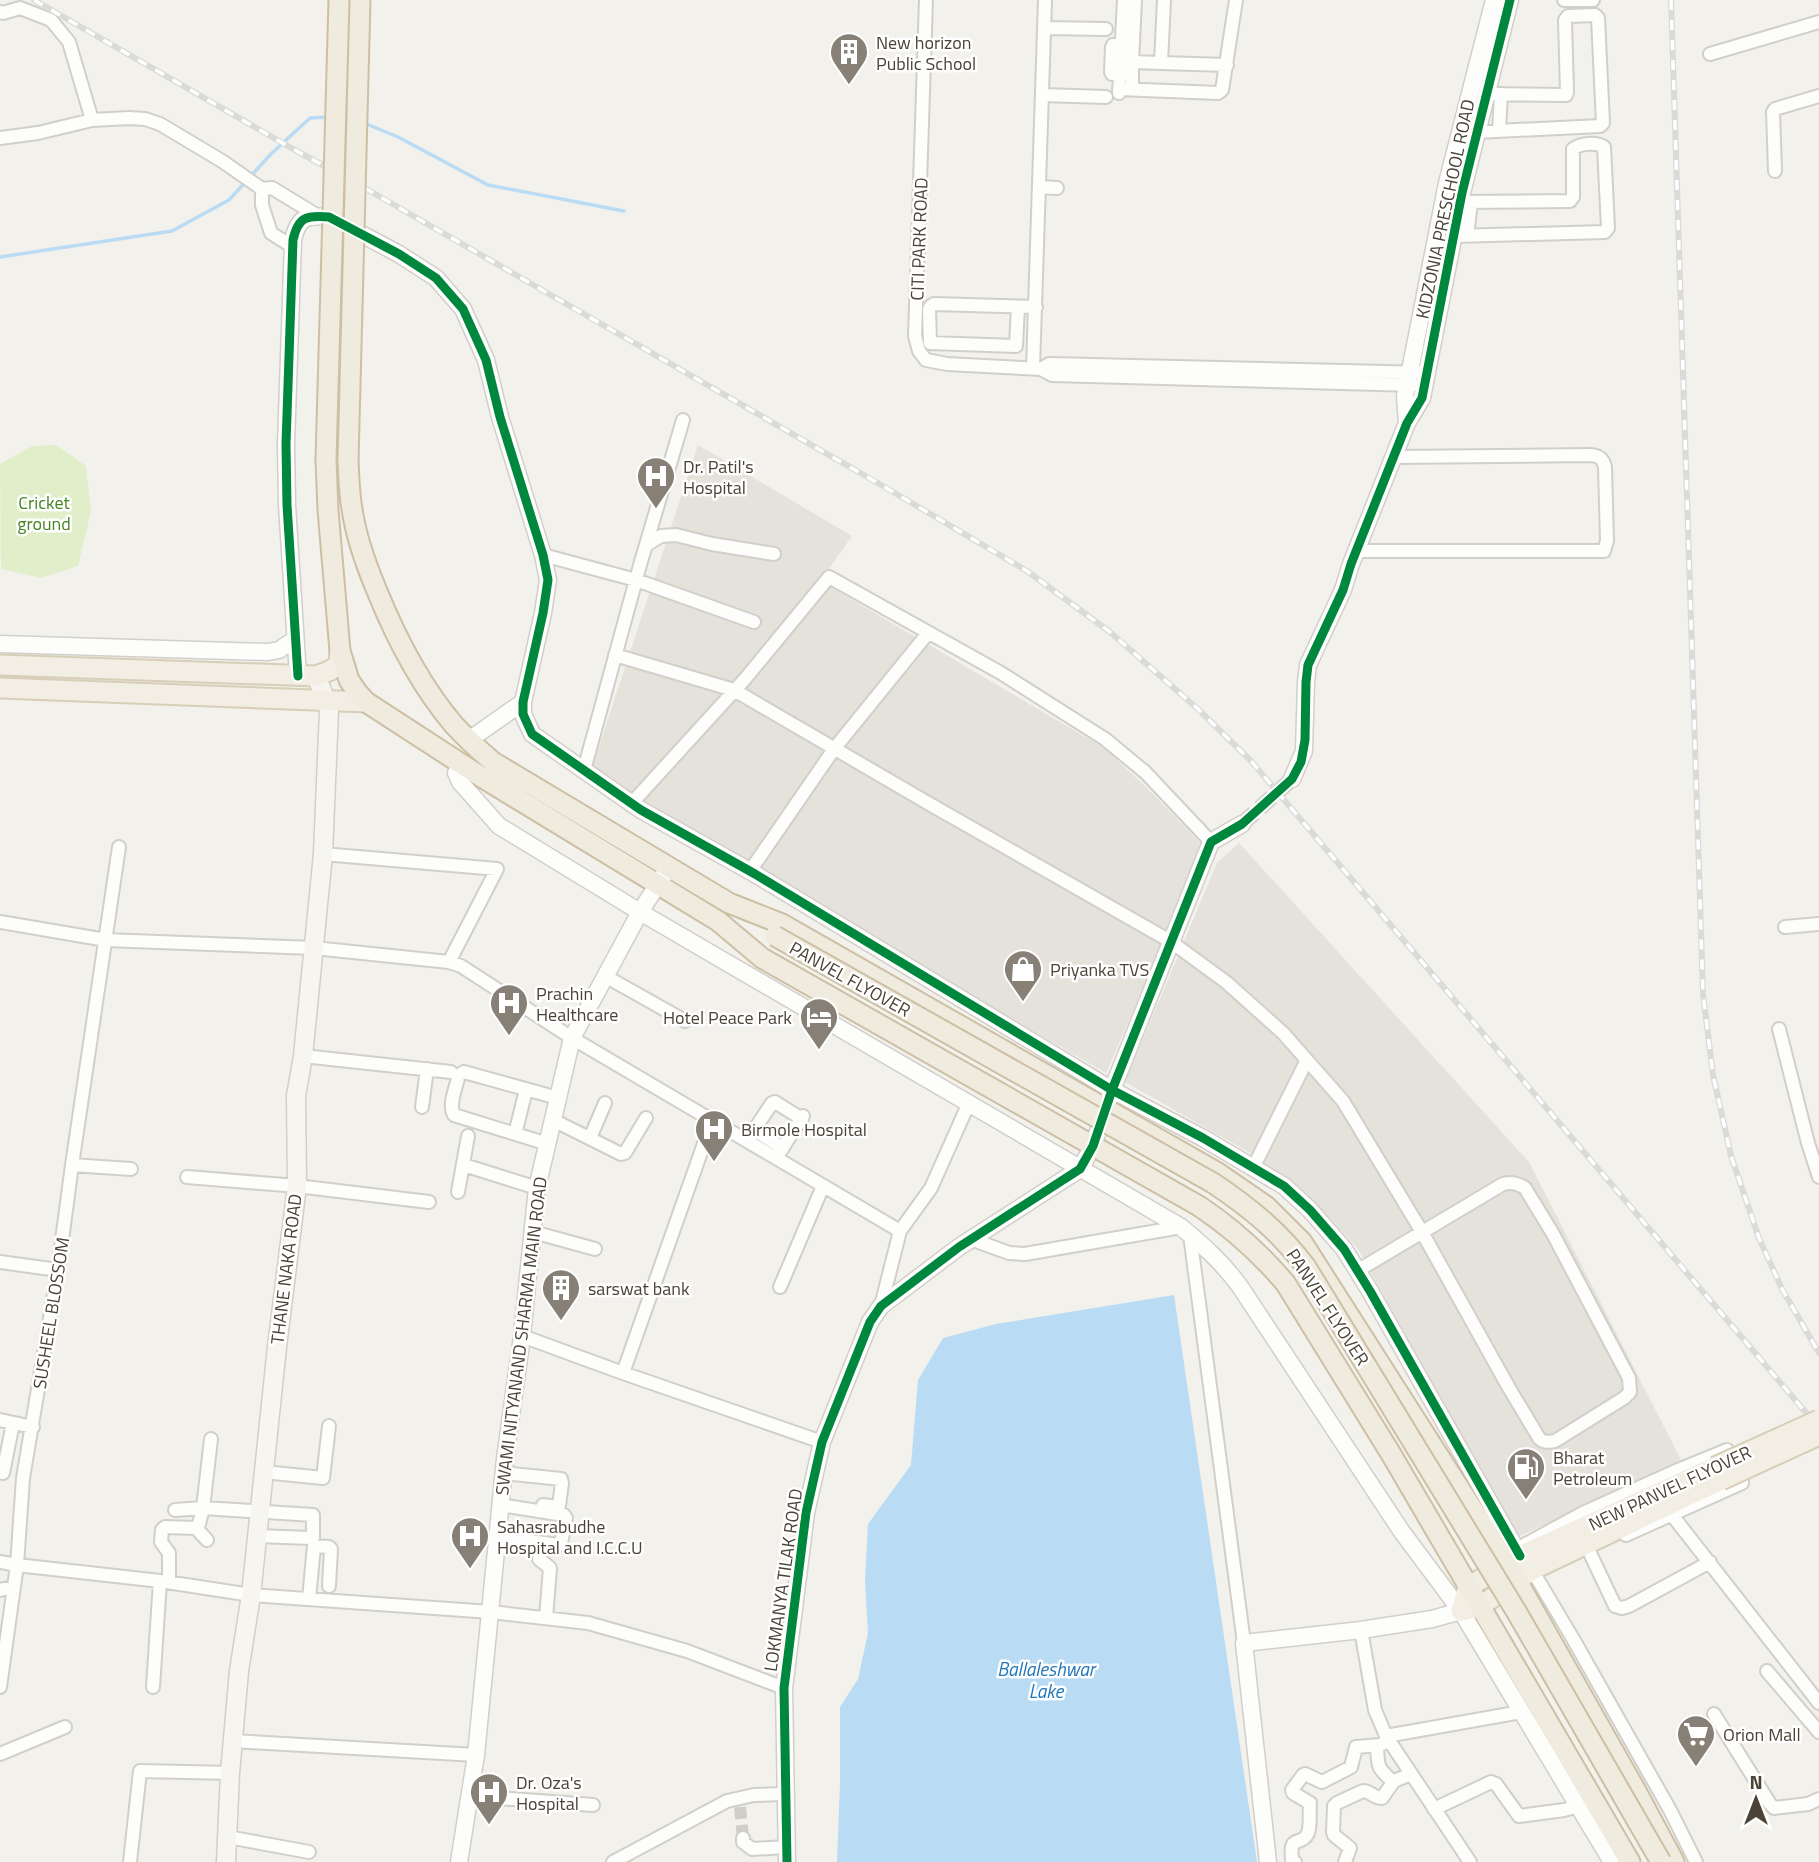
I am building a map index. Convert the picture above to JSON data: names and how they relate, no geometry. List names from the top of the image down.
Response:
{
  "streets": {
    "highway": ["PANVEL FLYOVER"],
    "main road": ["THANE NAKA ROAD", "NEW PANVEL FLYOVER"],
    "street": [
      "KIDZONIA PRESCHOOL ROAD",
      "CITI PARK ROAD",
      "SUSHEEL BLOSSOM",
      "SWAMI NITYANAND SHARMA MAIN ROAD",
      "LOKMANYA TILAK ROAD"
    ]
  },
  "water": ["Ballaleshwar Lake"],
  "parks": ["Cricket ground"],
  "places": {
    "building": ["New horizon Public School", "sarswat bank"],
    "hospital": [
      "Dr. Patil's Hospital",
      "Prachin Healthcare",
      "Birmole Hospital",
      "Sahasrabudhe Hospital and I.C.C.U",
      "Dr. Oza's Hospital"
    ],
    "shop": ["Priyanka TVS"],
    "hotel": ["Hotel Peace Park"],
    "fuel station": ["Bharat Petroleum"],
    "supermarket": ["Orion Mall"]
  },
  "north": "top"
}
